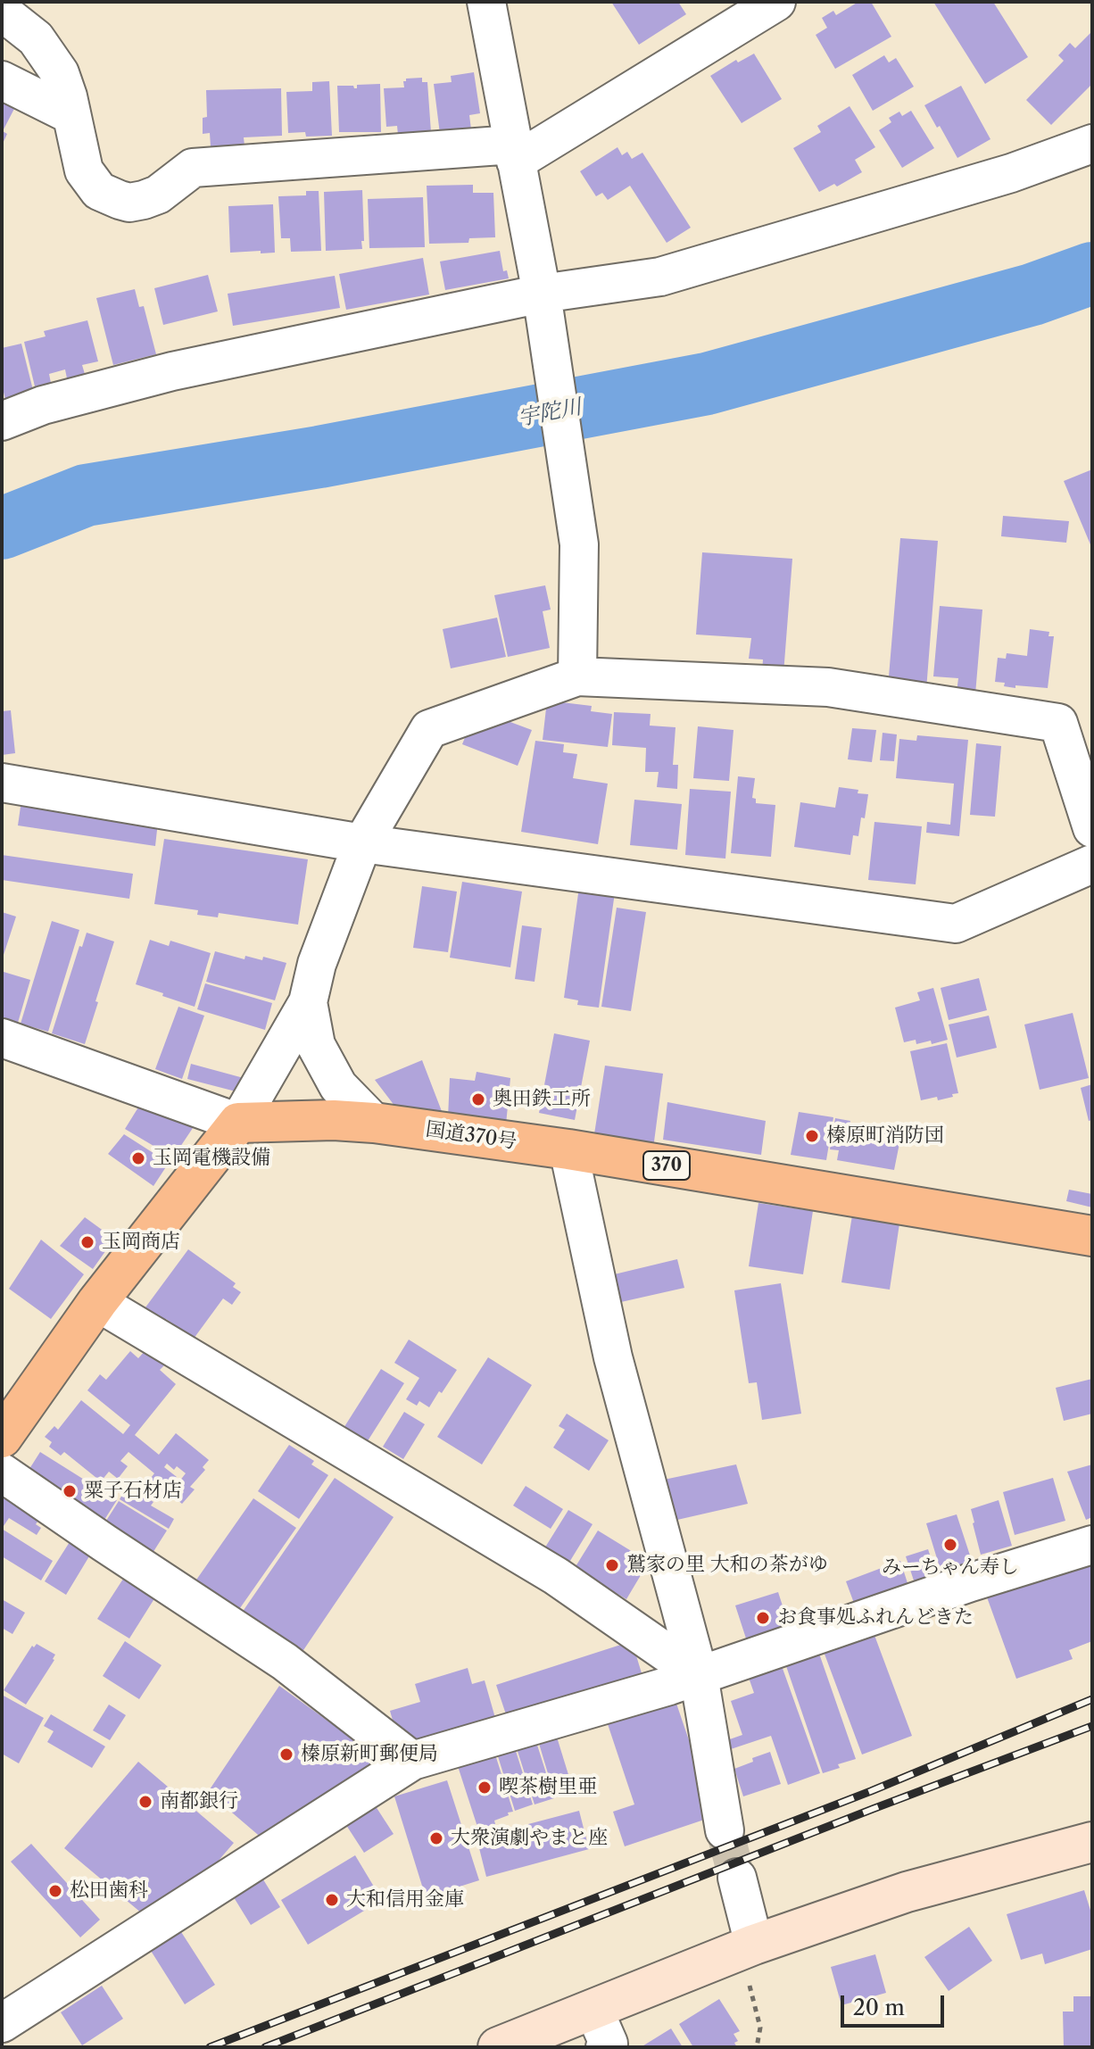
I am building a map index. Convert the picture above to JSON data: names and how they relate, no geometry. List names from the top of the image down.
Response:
{
  "streets": {
    "highway": ["国道370号", "370"]
  },
  "water": ["宇陀川"],
  "places": [
    "奥田鉄工所",
    "榛原町消防団",
    "玉岡電機設備",
    "玉岡商店",
    "粟子石材店",
    "みーちゃん寿し",
    "鷲家の里 大和の茶がゆ",
    "お食事処ふれんどきた",
    "榛原新町郵便局",
    "喫茶樹里亜",
    "南都銀行",
    "大衆演劇やまと座",
    "松田歯科",
    "大和信用金庫"
  ],
  "scale_bar": "20 m"
}
